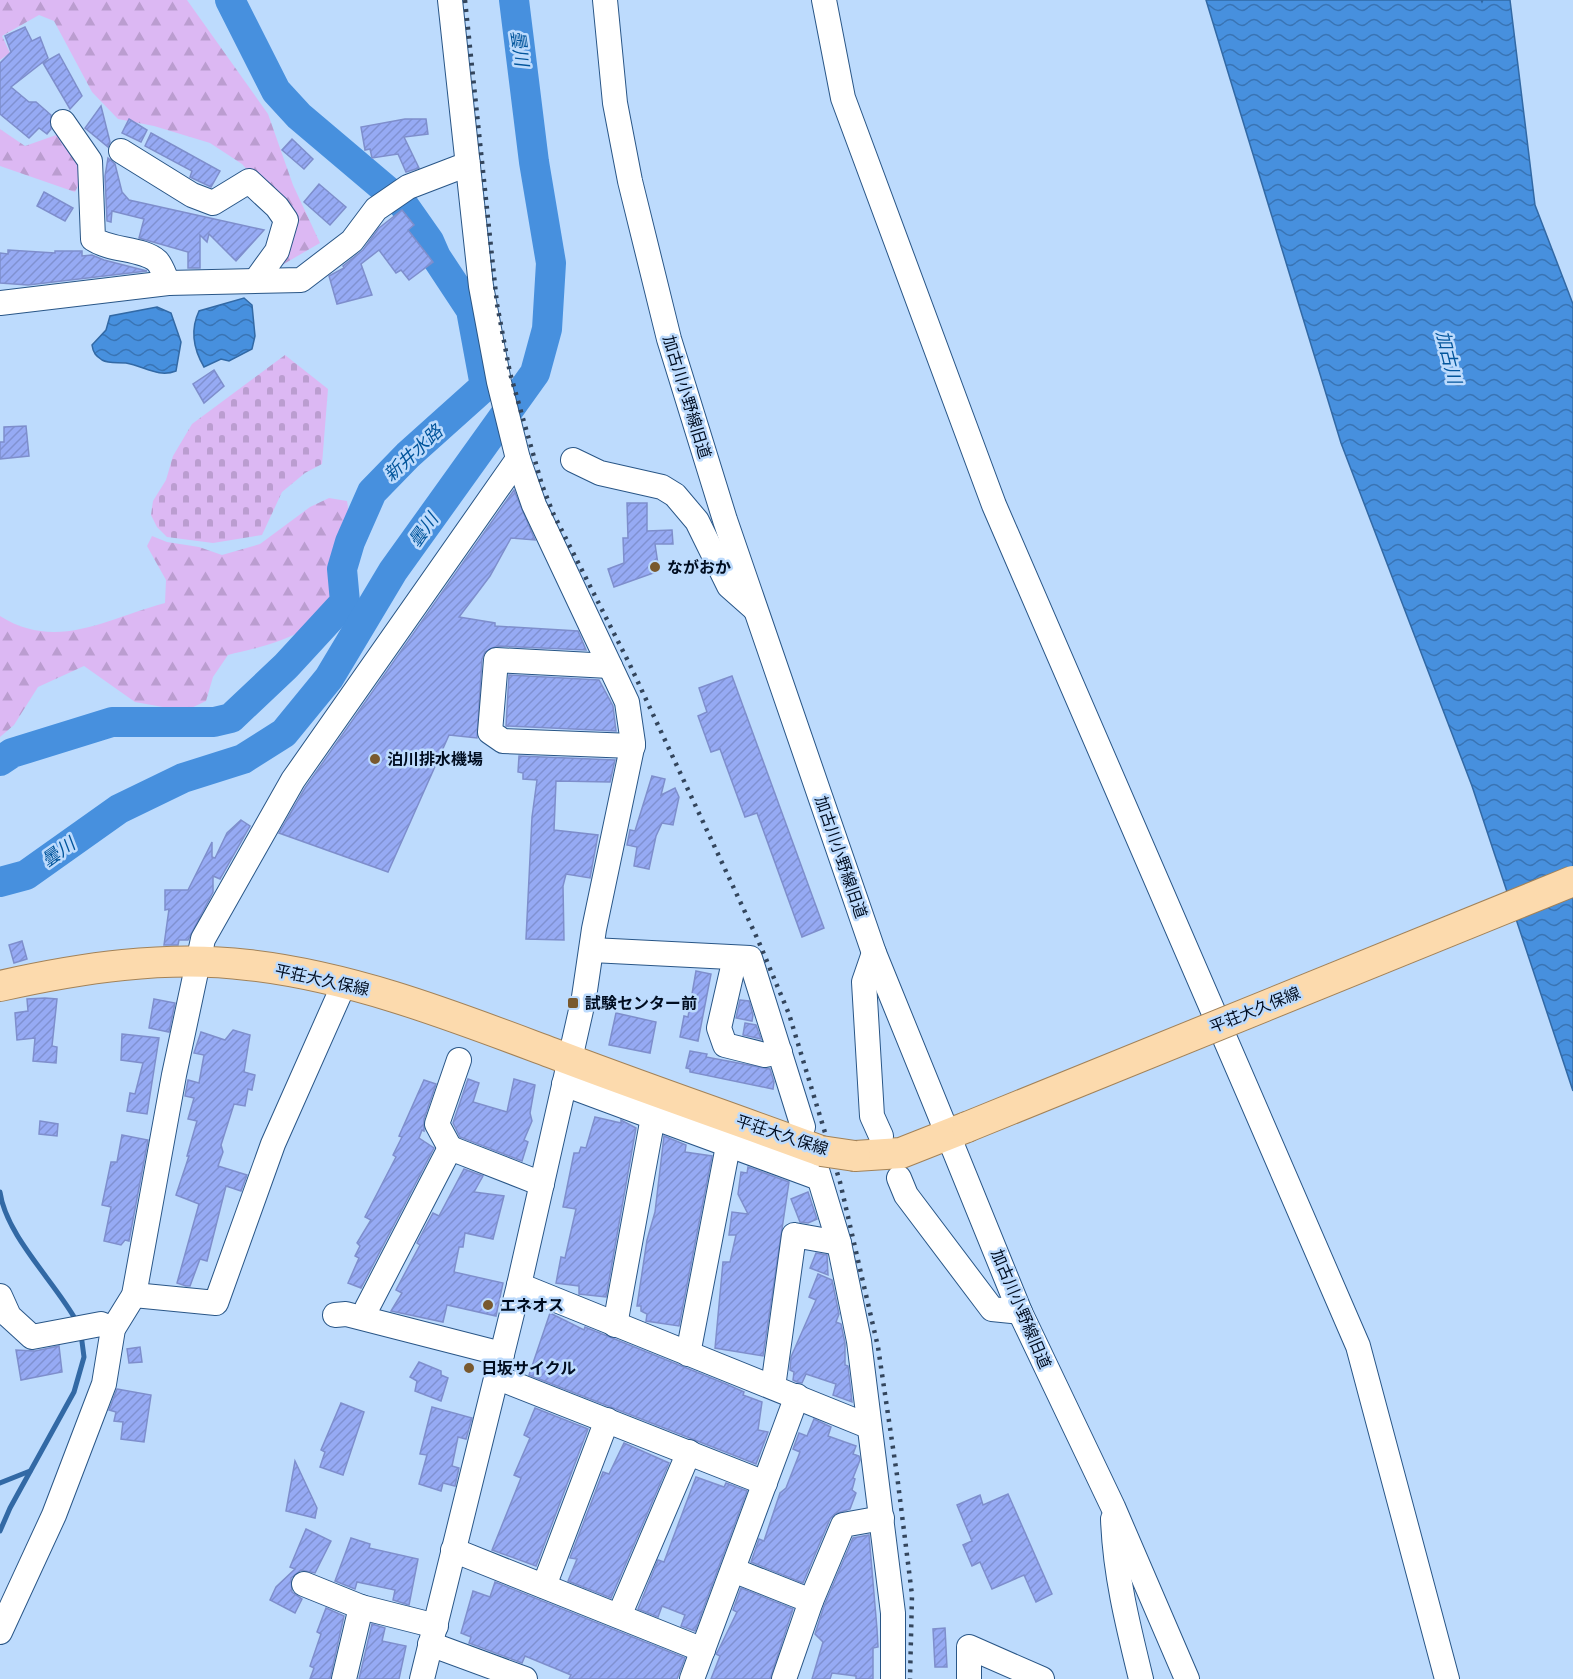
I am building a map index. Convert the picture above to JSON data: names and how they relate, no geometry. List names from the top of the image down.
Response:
{
  "streets": {
    "main road": ["平荘大久保線"],
    "street": ["加古川小野線旧道"]
  },
  "crossings": [
    ["加古川小野線旧道", "平荘大久保線"]
  ],
  "water": ["曇川", "加古川", "新井水路"],
  "places": {
    "other": [
      "ながおか",
      "泊川排水機場",
      "エネオス",
      "日坂サイクル"
    ],
    "transit": ["試験センター前"]
  }
}
